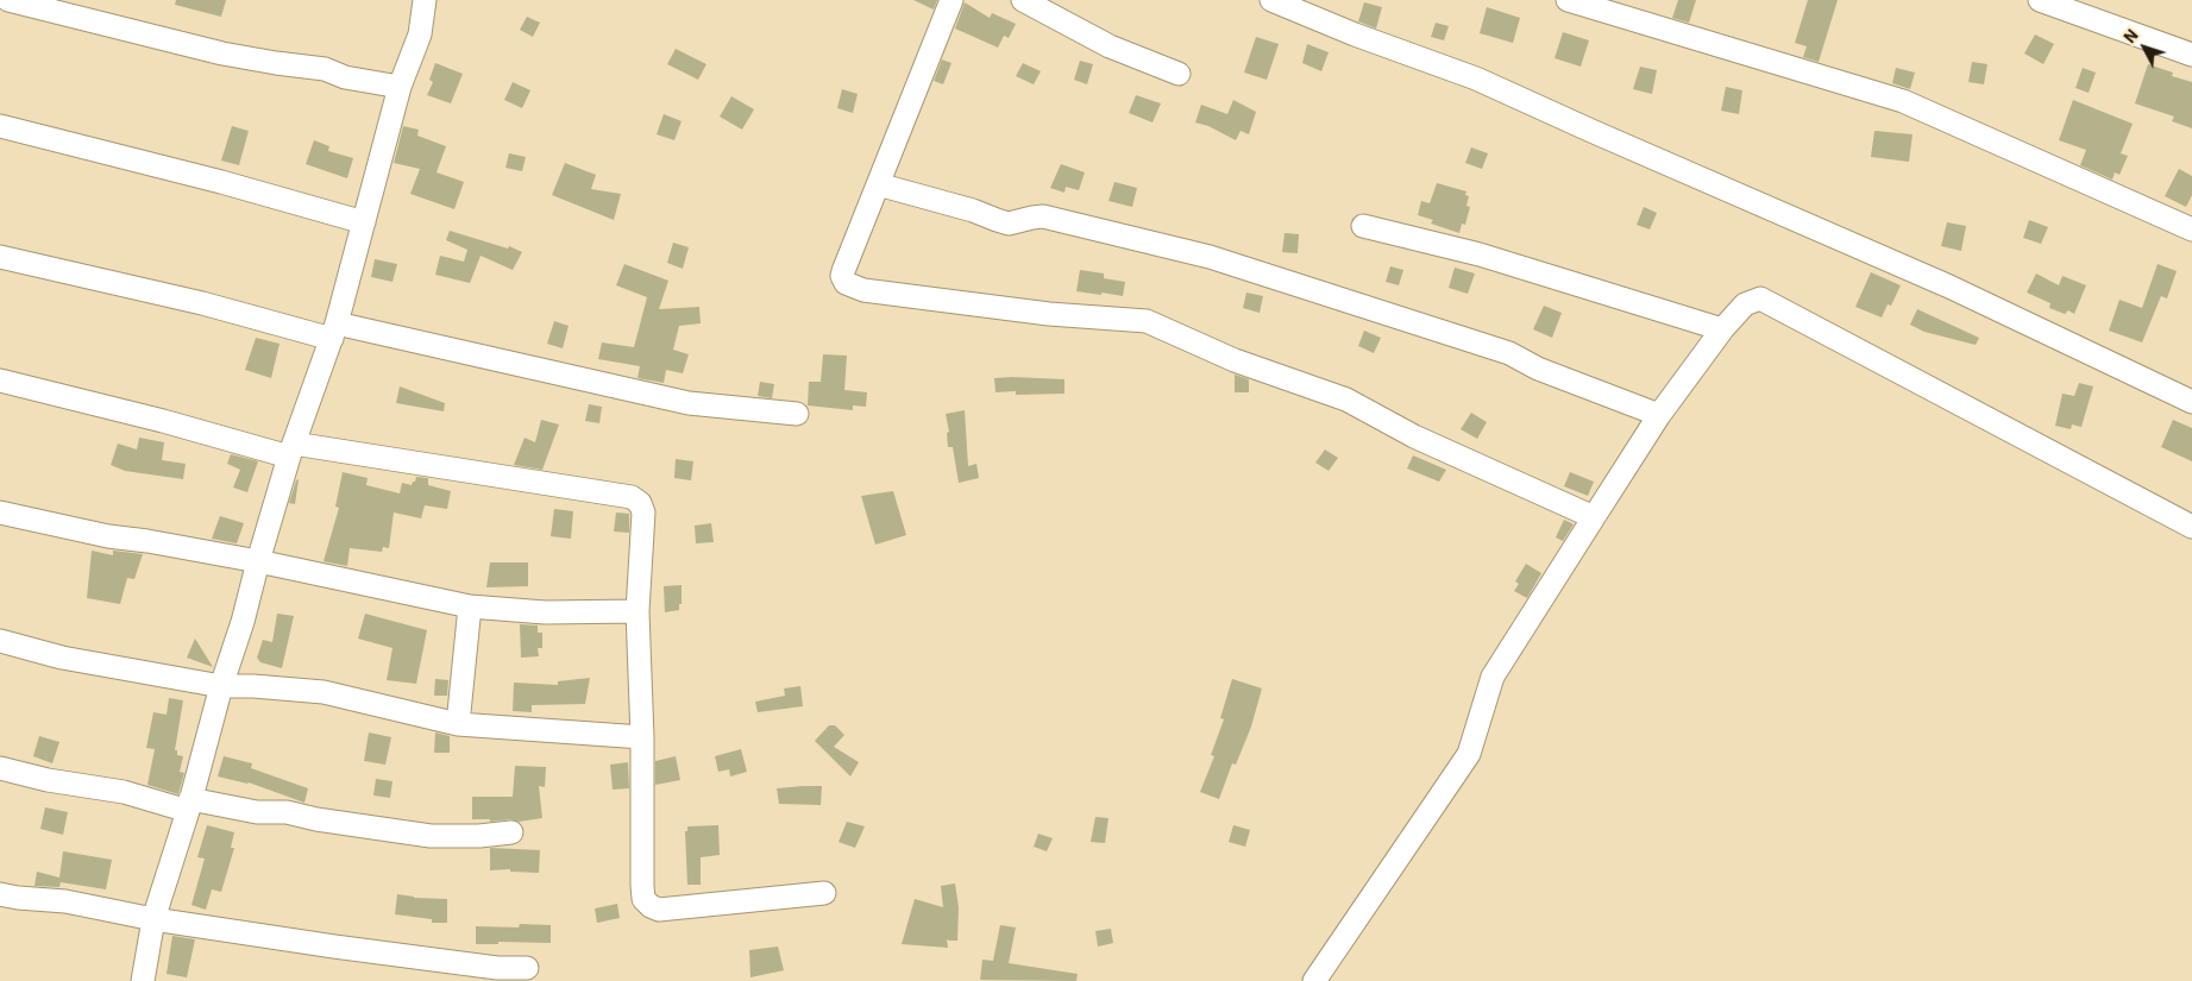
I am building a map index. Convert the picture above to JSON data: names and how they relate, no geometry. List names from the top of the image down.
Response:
{
  "north": "top left"
}
